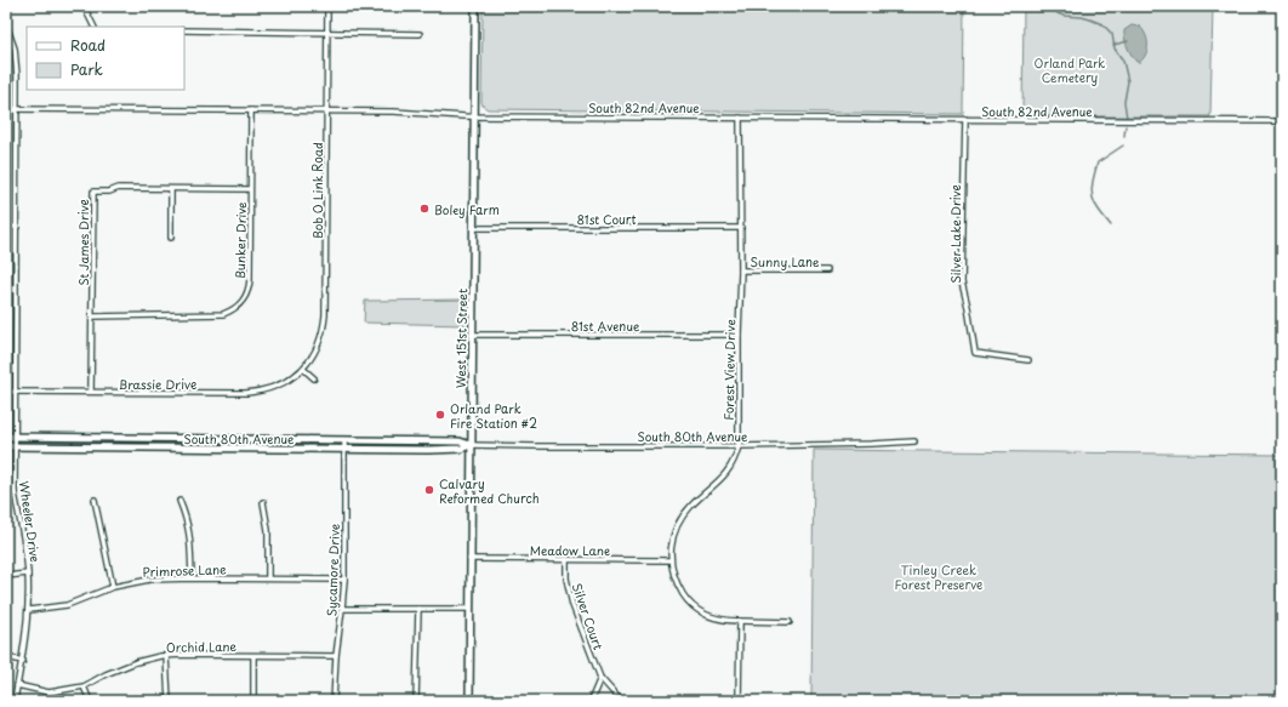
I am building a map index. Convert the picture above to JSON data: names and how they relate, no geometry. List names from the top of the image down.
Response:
{
  "streets": {
    "street": [
      "South 82nd Avenue",
      "Bob O Link Road",
      "81st Court",
      "Silver Lake Drive",
      "Bunker Drive",
      "St James Drive",
      "Sunny Lane",
      "81st Avenue",
      "West 151st Street",
      "Forest View Drive",
      "Brassie Drive",
      "South 80th Avenue",
      "Wheeler Drive",
      "Meadow Lane",
      "Primrose Lane",
      "Sycamore Drive",
      "Silver Court",
      "Orchid Lane"
    ]
  },
  "crossings": [
    ["South 82nd Avenue", "Bob O Link Road"],
    ["South 82nd Avenue", "Silver Lake Drive"],
    ["South 82nd Avenue", "Bunker Drive"],
    ["South 82nd Avenue", "West 151st Street"],
    ["South 82nd Avenue", "Forest View Drive"],
    ["South 82nd Avenue", "Wheeler Drive"],
    ["Bob O Link Road", "Brassie Drive"],
    ["81st Court", "West 151st Street"],
    ["81st Court", "Forest View Drive"],
    ["Bunker Drive", "St James Drive"],
    ["St James Drive", "Brassie Drive"],
    ["Sunny Lane", "Forest View Drive"],
    ["81st Avenue", "West 151st Street"],
    ["81st Avenue", "Forest View Drive"],
    ["West 151st Street", "South 80th Avenue"],
    ["West 151st Street", "Meadow Lane"],
    ["Forest View Drive", "South 80th Avenue"],
    ["Forest View Drive", "Meadow Lane"],
    ["Brassie Drive", "Wheeler Drive"],
    ["South 80th Avenue", "Wheeler Drive"],
    ["South 80th Avenue", "Sycamore Drive"],
    ["Wheeler Drive", "Primrose Lane"],
    ["Wheeler Drive", "Orchid Lane"],
    ["Meadow Lane", "Silver Court"],
    ["Primrose Lane", "Sycamore Drive"],
    ["Sycamore Drive", "Orchid Lane"]
  ],
  "parks": ["Orland Park Cemetery", "Tinley Creek Forest Preserve"],
  "places": ["Boley Farm", "Orland Park Fire Station #2", "Calvary Reformed Church"],
  "legend": ["Road", "Park"]
}
